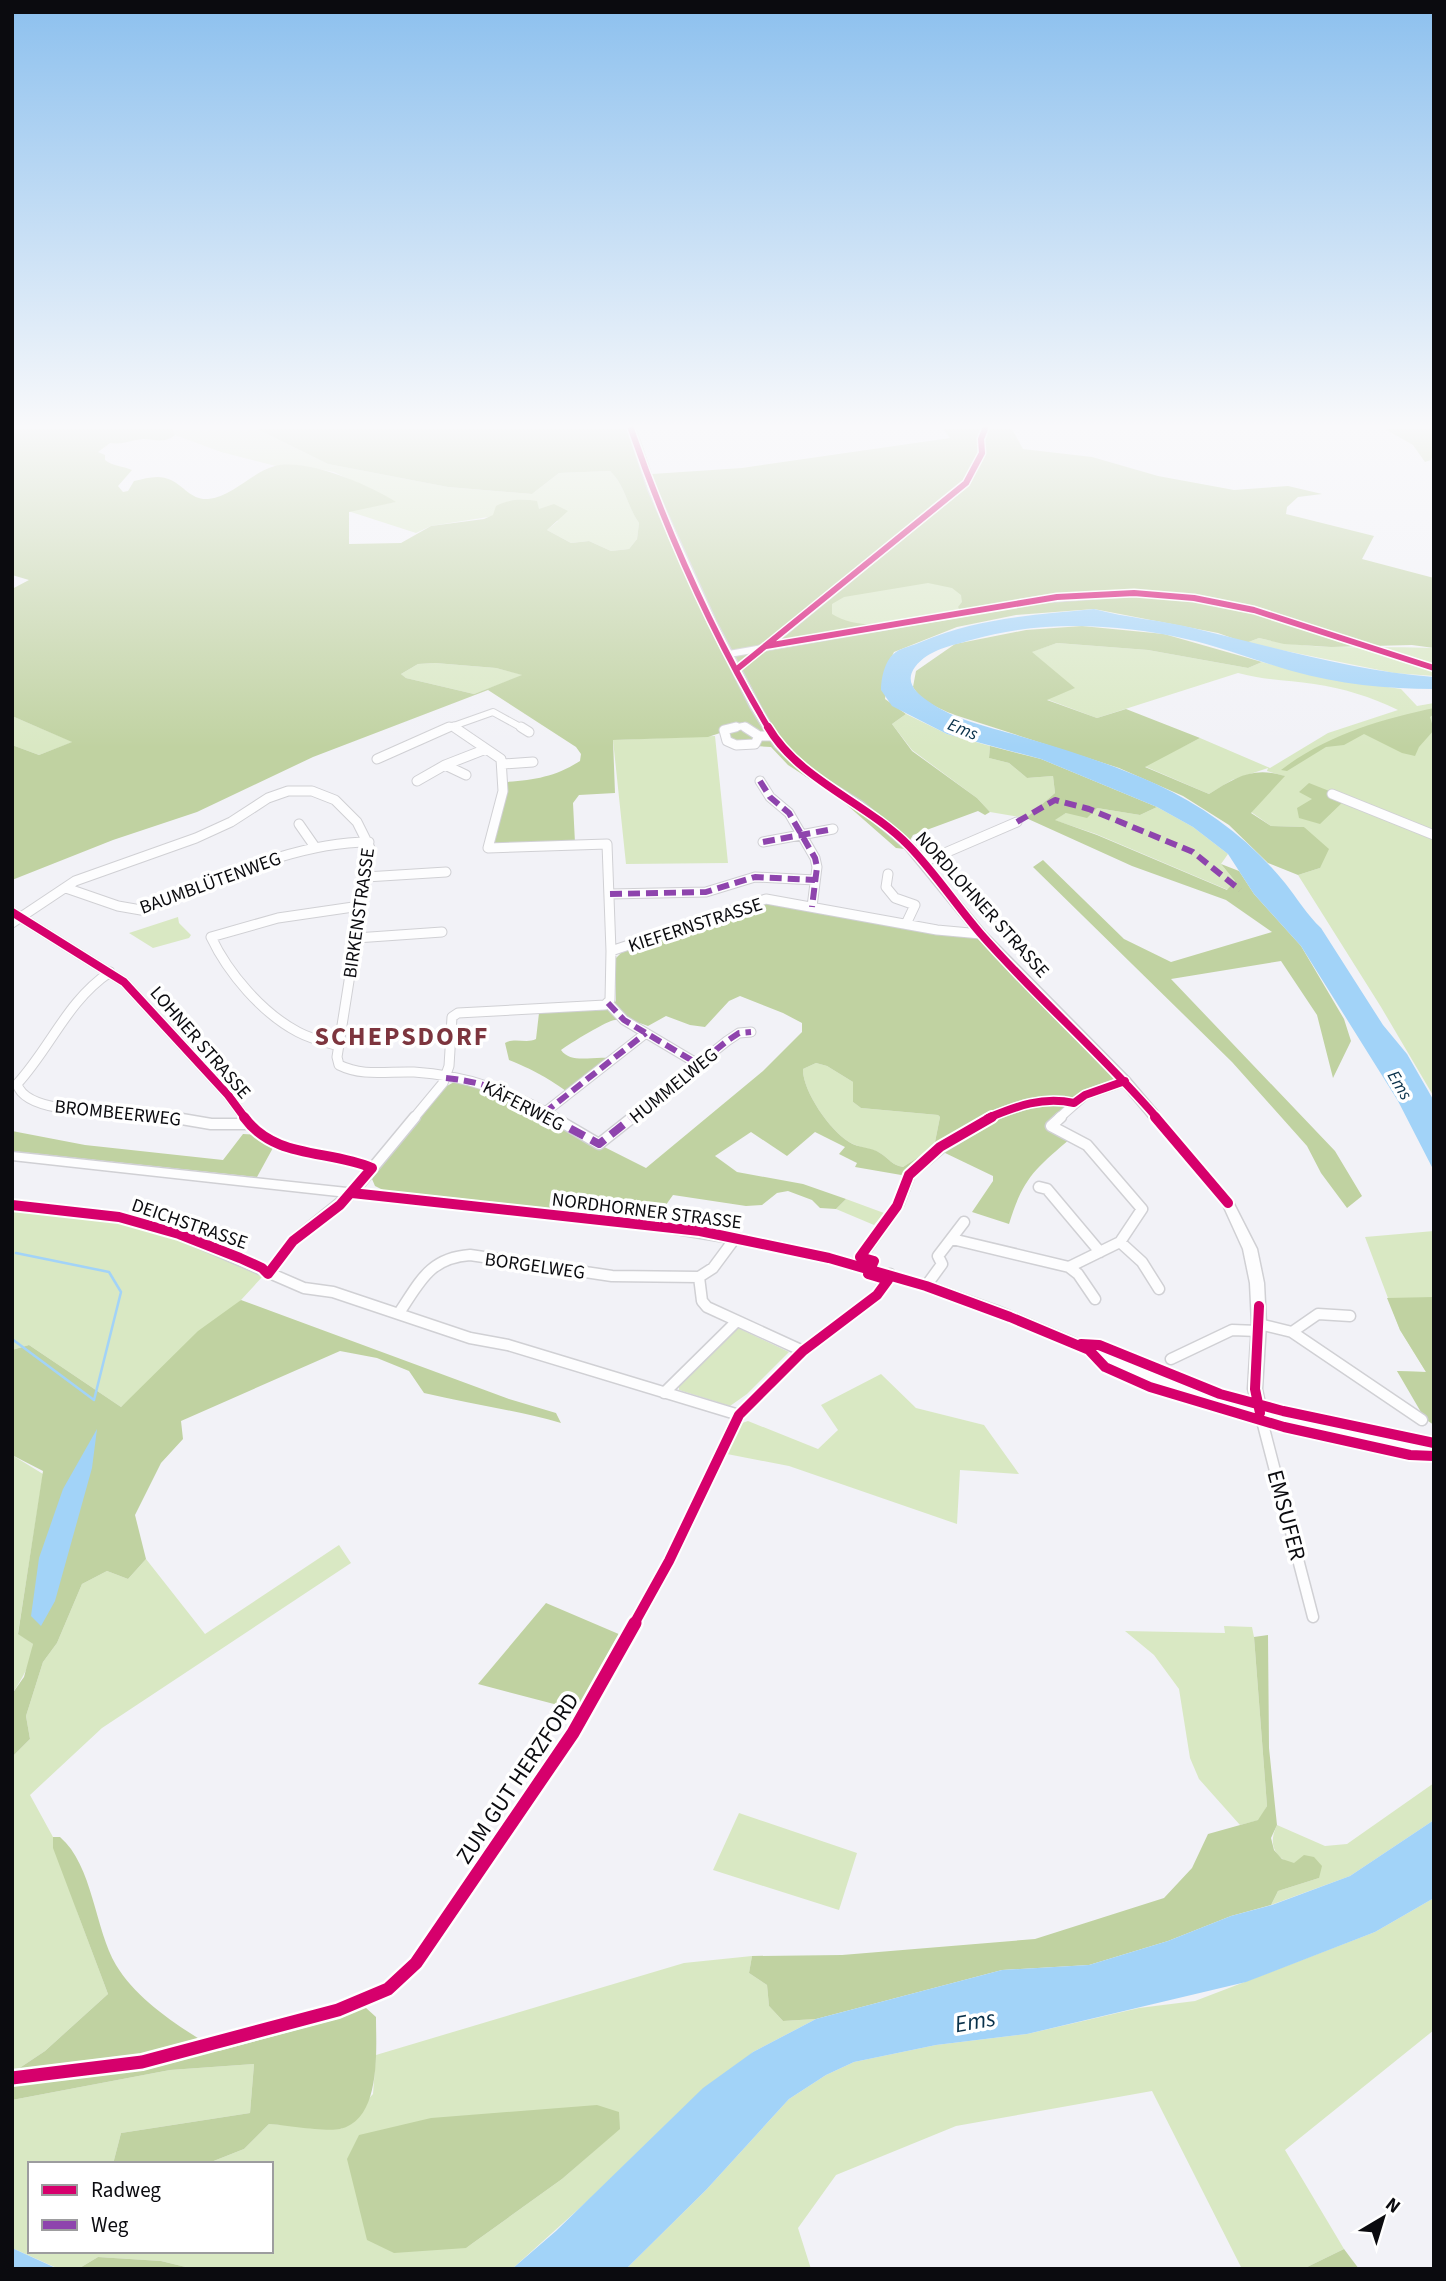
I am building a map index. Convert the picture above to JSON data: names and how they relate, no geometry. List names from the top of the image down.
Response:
{
  "streets": {
    "street": [
      "BAUMBLÜTENWEG",
      "NORDLOHNER STRASSE",
      "BIRKENSTRASSE",
      "KIEFERNSTRASSE",
      "LOHNER STRASSE",
      "HUMMELWEG",
      "KÄFERWEG",
      "BROMBEERWEG",
      "NORDHORNER STRASSE",
      "DEICHSTRASSE",
      "BORGELWEG",
      "EMSUFER",
      "ZUM GUT HERZFORD"
    ]
  },
  "crossings": [
    ["BAUMBLÜTENWEG", "BIRKENSTRASSE"],
    ["NORDLOHNER STRASSE", "KIEFERNSTRASSE"],
    ["NORDLOHNER STRASSE", "NORDHORNER STRASSE"],
    ["NORDLOHNER STRASSE", "EMSUFER"],
    ["BIRKENSTRASSE", "LOHNER STRASSE"],
    ["LOHNER STRASSE", "BROMBEERWEG"],
    ["HUMMELWEG", "KÄFERWEG"],
    ["NORDHORNER STRASSE", "EMSUFER"],
    ["NORDHORNER STRASSE", "ZUM GUT HERZFORD"],
    ["DEICHSTRASSE", "BORGELWEG"],
    ["DEICHSTRASSE", "ZUM GUT HERZFORD"]
  ],
  "districts": ["SCHEPSDORF"],
  "water": ["Ems"],
  "legend": ["Radweg", "Weg"],
  "north": "top right"
}
